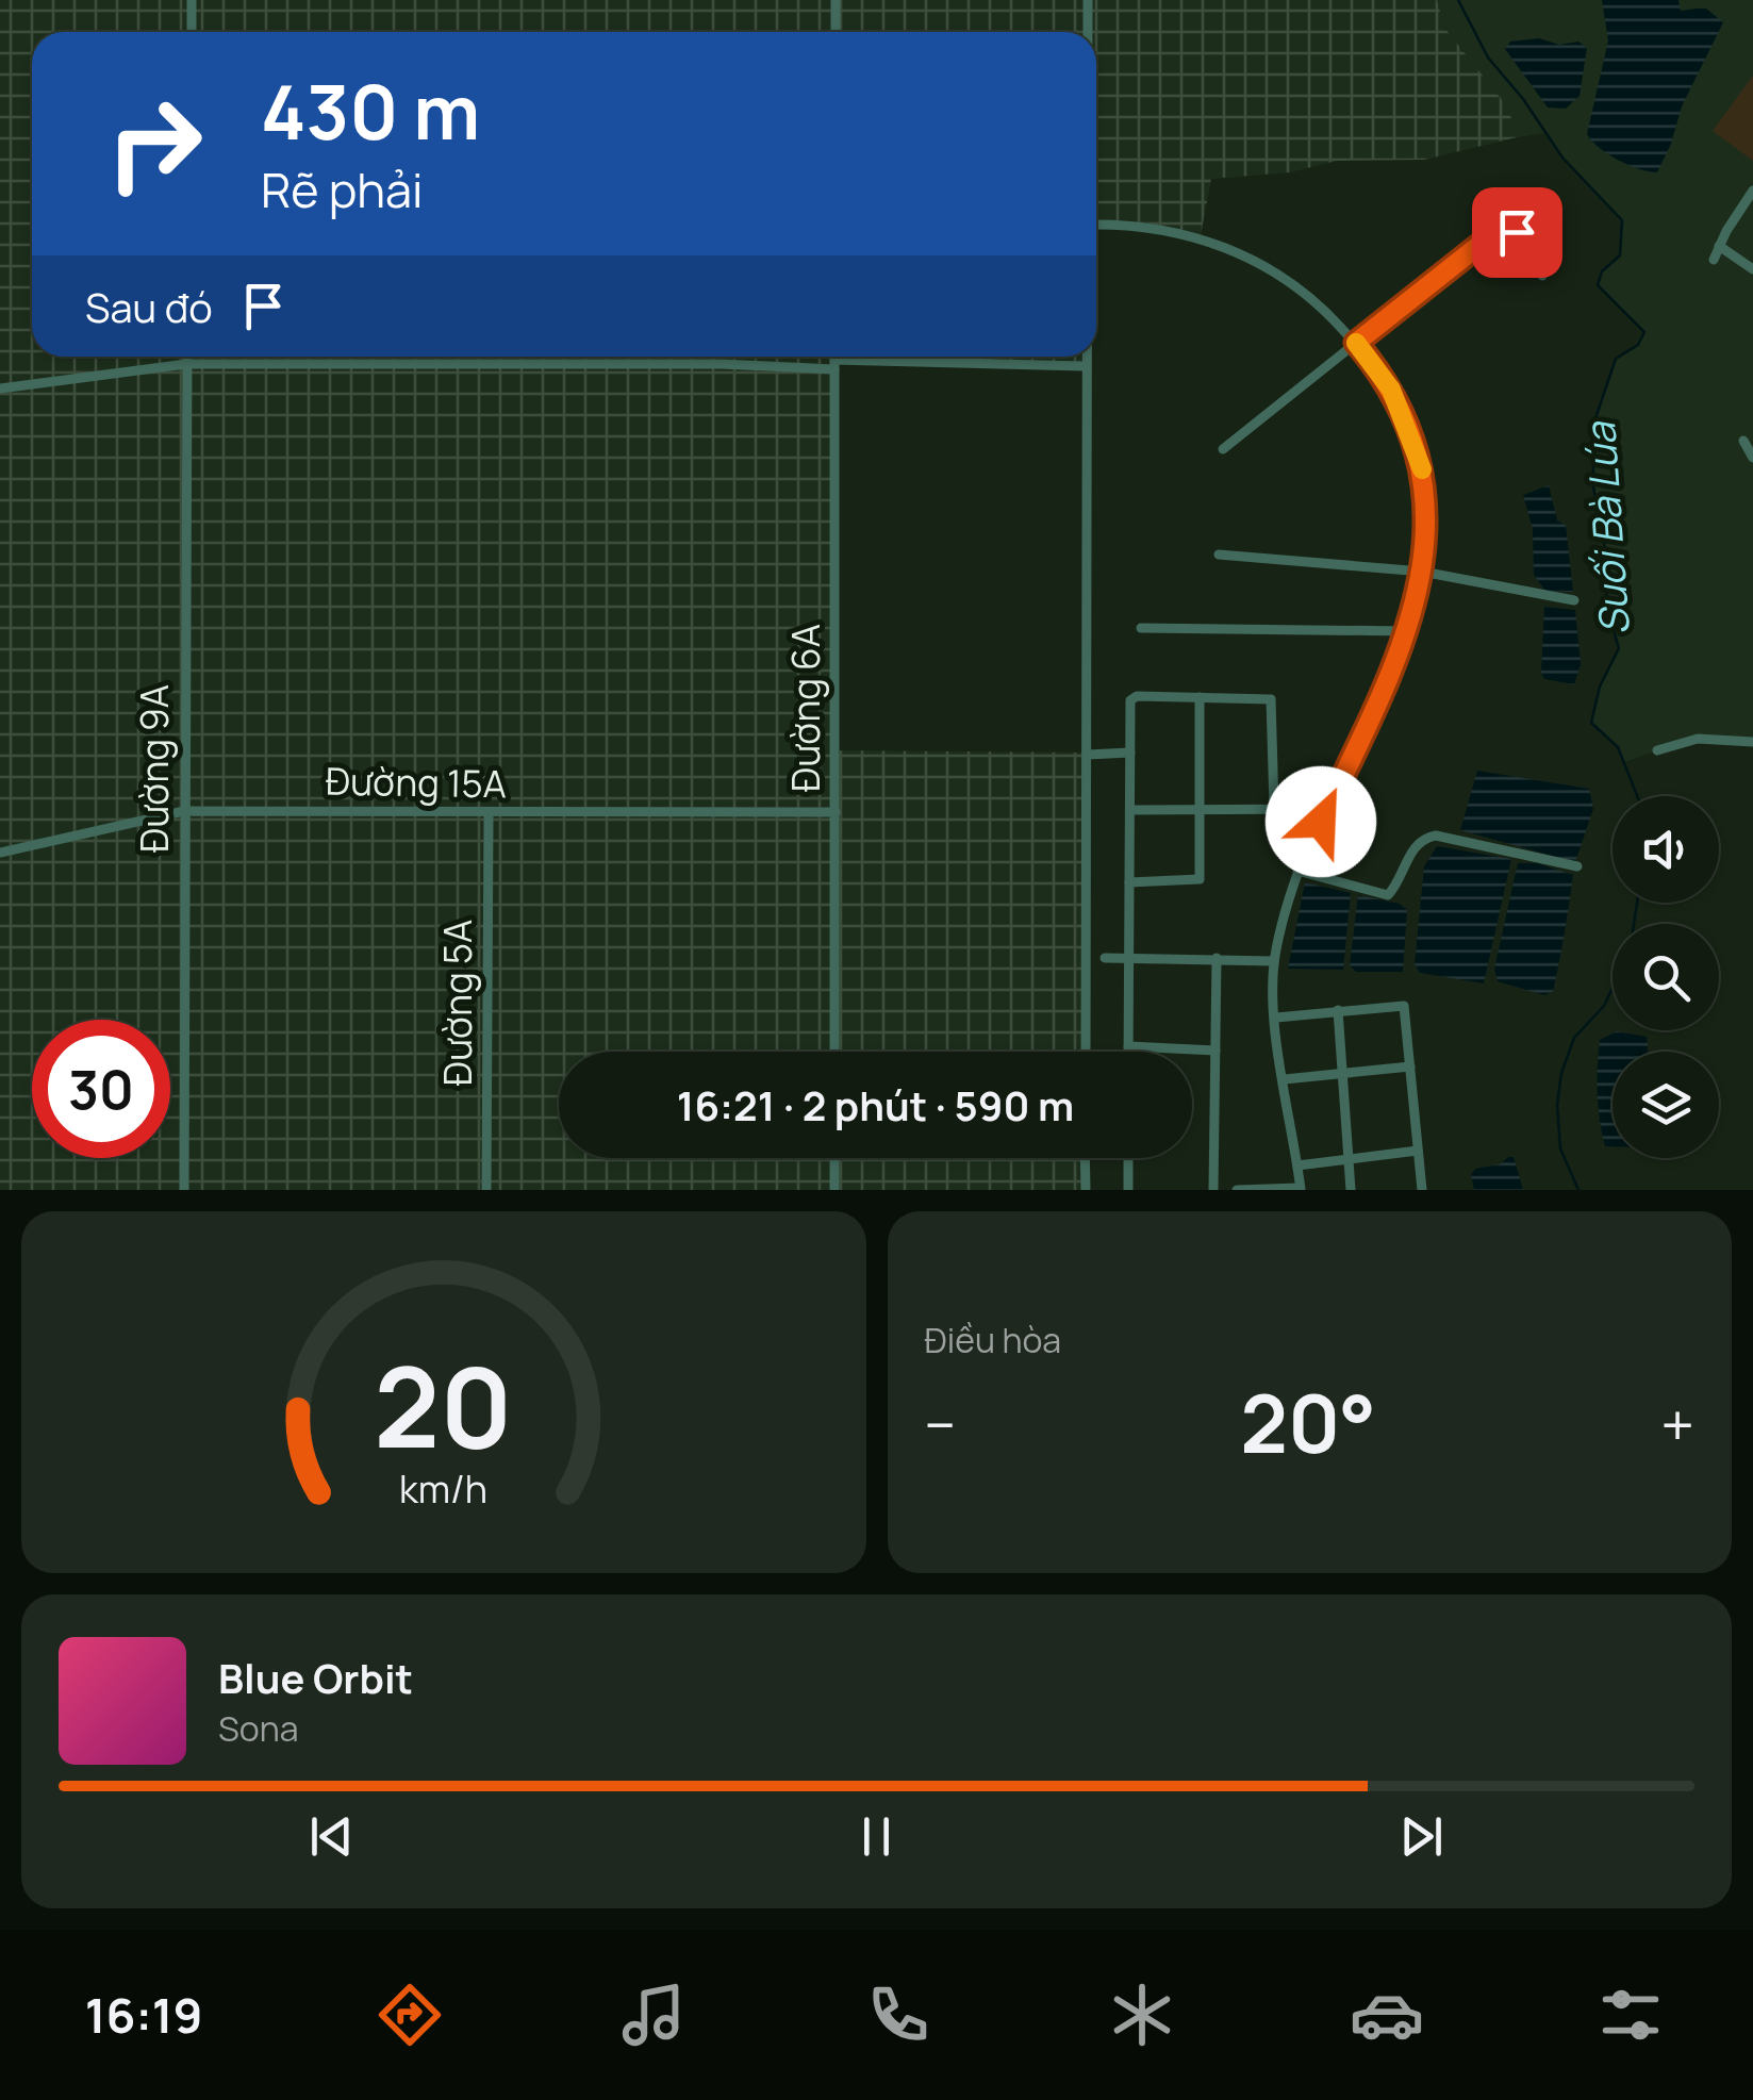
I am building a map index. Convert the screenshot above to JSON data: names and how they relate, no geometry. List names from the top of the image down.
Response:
{
  "streets": {
    "street": [
      "Đường 6A",
      "Đường 9A",
      "Đường 15A",
      "Đường 5A"
    ]
  },
  "crossings": [
    ["Đường 6A", "Đường 15A"],
    ["Đường 9A", "Đường 15A"],
    ["Đường 15A", "Đường 5A"]
  ],
  "water": ["Suối Bà Lúa"],
  "page": {
    "turn": ["430 m", "Rẽ phải"],
    "then": "Sau đó",
    "limit": "30",
    "trip": "16:21 · 2 phút · 590 m",
    "tile": "Điều hòa",
    "heat": ["−", "20°", "+"],
    "song": ["Blue Orbit", "Sona"],
    "tabs": "16:19",
    "gauge": ["20", "km/h"]
  }
}
